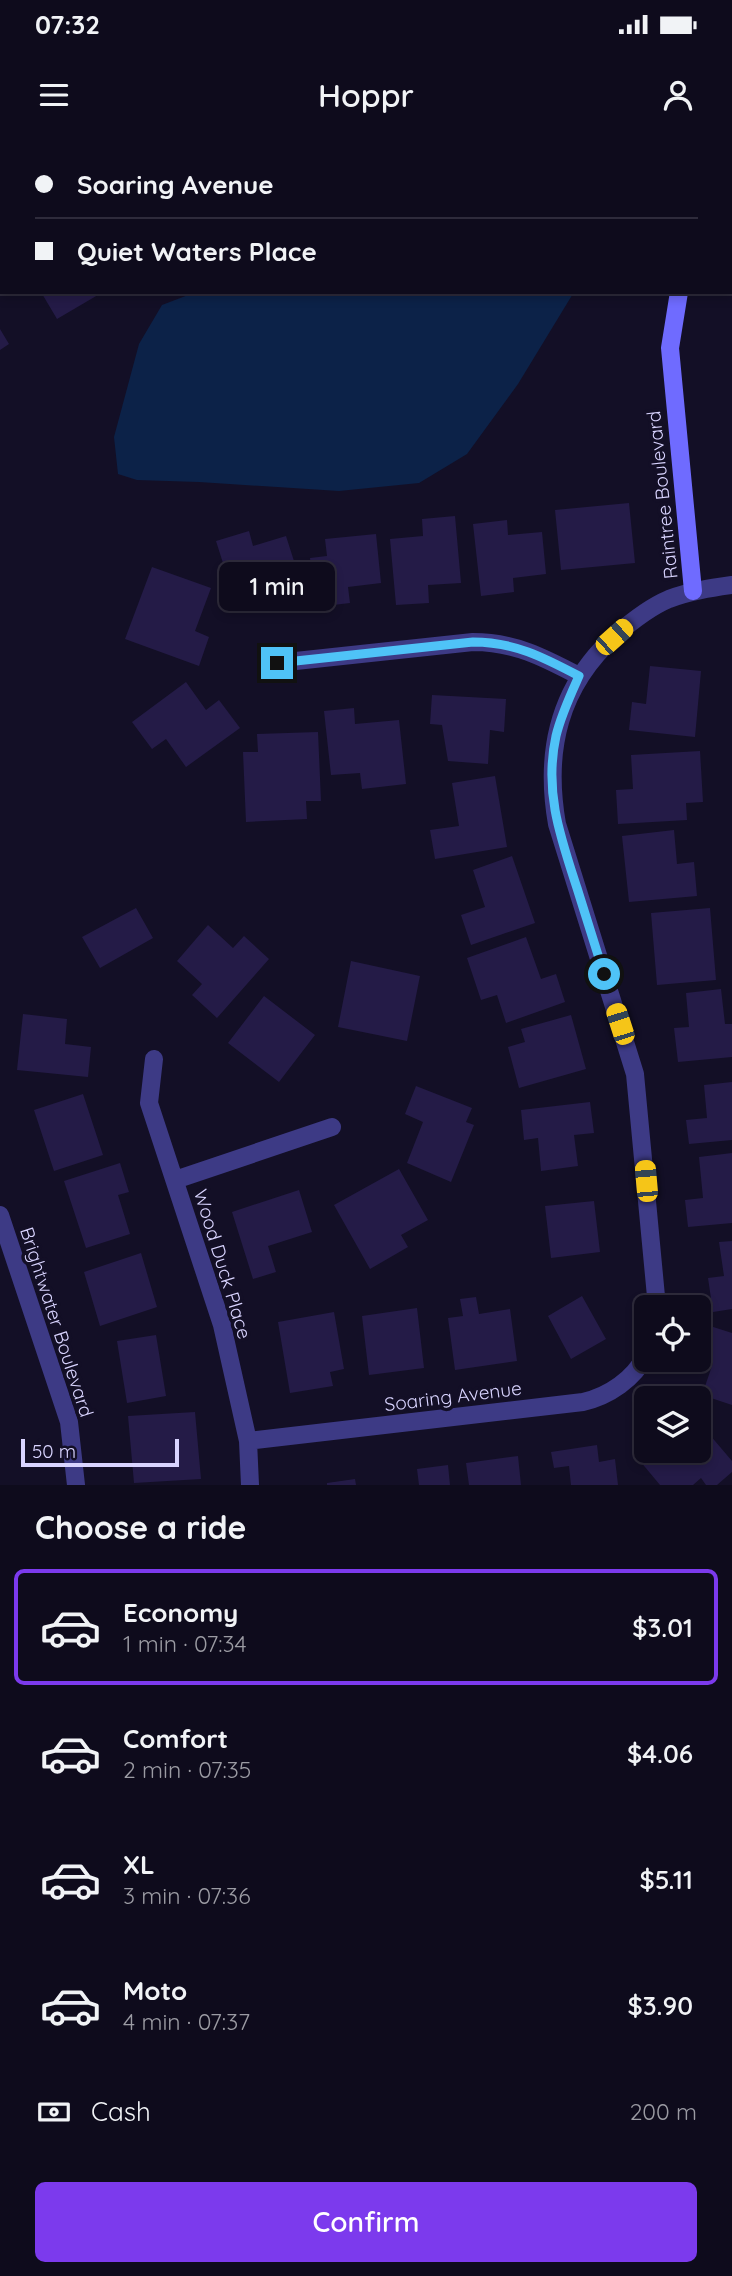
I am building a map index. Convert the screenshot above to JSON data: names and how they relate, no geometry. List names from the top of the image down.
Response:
{
  "streets": {
    "street": [
      "Raintree Boulevard",
      "Wood Duck Place",
      "Brightwater Boulevard",
      "Soaring Avenue"
    ]
  },
  "crossings": [
    ["Wood Duck Place", "Soaring Avenue"]
  ],
  "scale_bar": "50 m",
  "page": {
    "status": "07:32",
    "header": "Hoppr",
    "banner": ["Soaring Avenue", "Quiet Waters Place"],
    "bubble": "1 min",
    "scale": "50 m",
    "heading": "Choose a ride",
    "list": [
      {
        "name": "Economy",
        "note": "1 min · 07:34",
        "value": "$3.01"
      },
      {
        "name": "Comfort",
        "note": "2 min · 07:35",
        "value": "$4.06"
      },
      {
        "name": "XL",
        "note": "3 min · 07:36",
        "value": "$5.11"
      },
      {
        "name": "Moto",
        "note": "4 min · 07:37",
        "value": "$3.90"
      }
    ],
    "pay": ["Cash", "200 m"],
    "buttons": "Confirm"
  }
}
